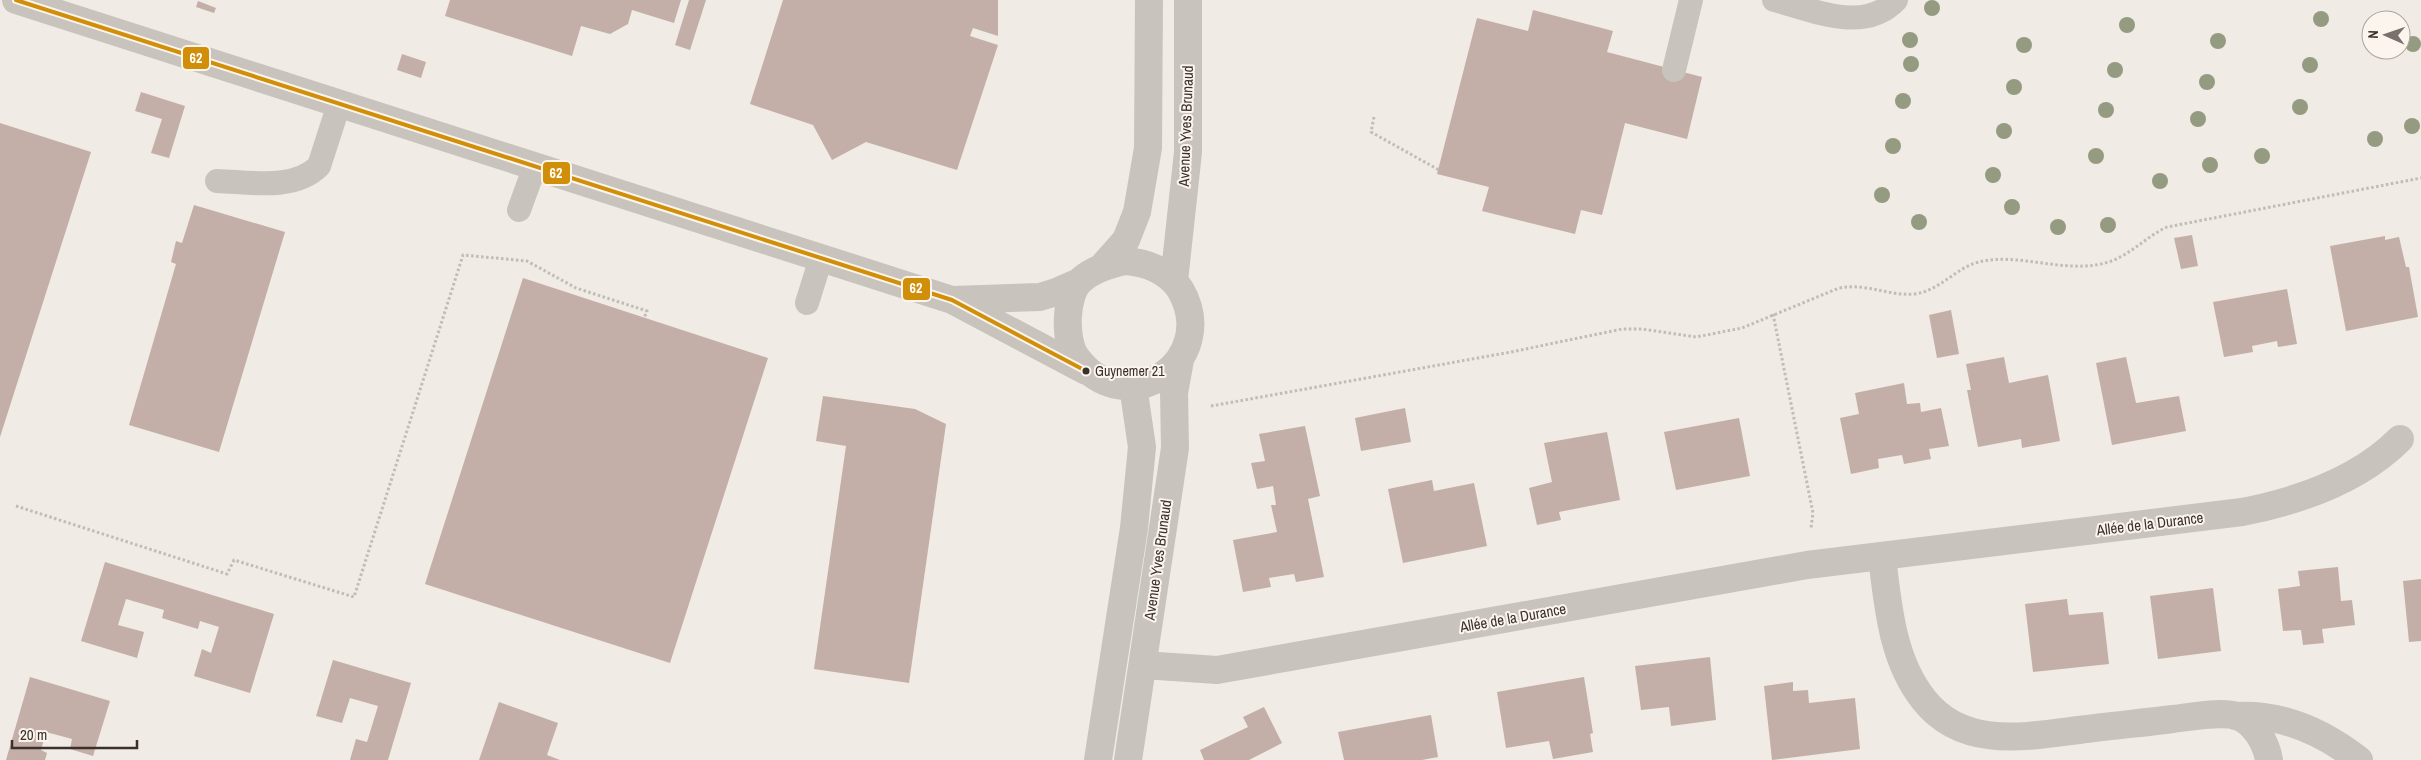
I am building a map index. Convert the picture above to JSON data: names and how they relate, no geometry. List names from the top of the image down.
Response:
{
  "streets": {
    "street": ["Avenue Yves Brunaud", "Allée de la Durance"]
  },
  "crossings": [
    ["Avenue Yves Brunaud", "Allée de la Durance"]
  ],
  "places": ["Guynemer 21"],
  "lines": ["transit line 62"],
  "scale_bar": "20 m",
  "north": "left"
}
